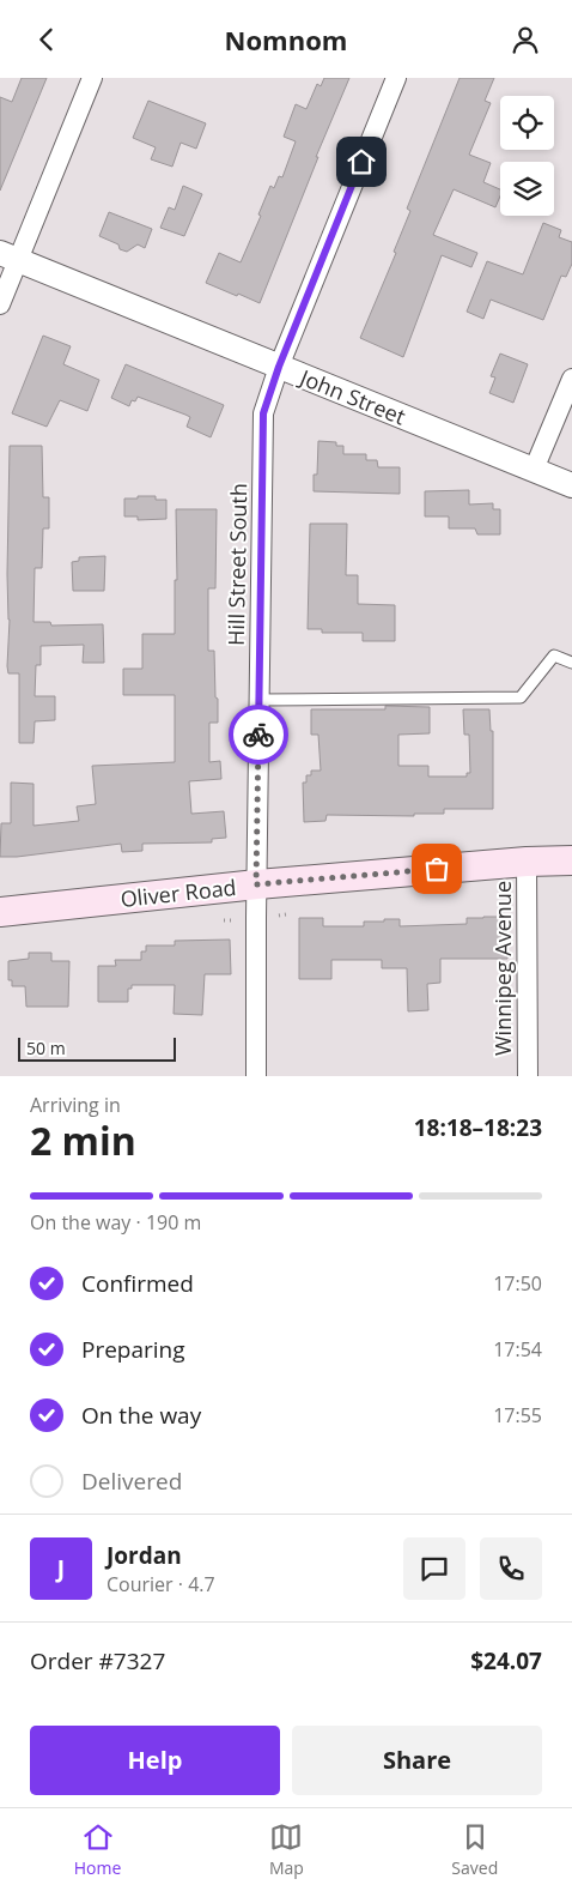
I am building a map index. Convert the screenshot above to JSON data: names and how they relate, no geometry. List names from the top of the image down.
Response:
{
  "streets": {
    "main road": ["Oliver Road"],
    "street": ["John Street", "Hill Street South", "Winnipeg Avenue"]
  },
  "crossings": [
    ["John Street", "Hill Street South"],
    ["Hill Street South", "Oliver Road"],
    ["Oliver Road", "Winnipeg Avenue"]
  ],
  "scale_bar": "50 m",
  "page": {
    "header": "Nomnom",
    "scale": "50 m",
    "heading": ["2 min", "Arriving in", "18:18–18:23"],
    "panel": [
      "Jordan",
      "Courier · 4.7",
      "Order #7327",
      "$24.07"
    ],
    "bar": "On the way · 190 m",
    "list": [
      ["Confirmed", "17:50"],
      ["Preparing", "17:54"],
      ["On the way", "17:55"],
      "Delivered"
    ],
    "round": "J",
    "buttons": ["Help", "Share"],
    "tabs": ["Home", "Map", "Saved"]
  }
}
